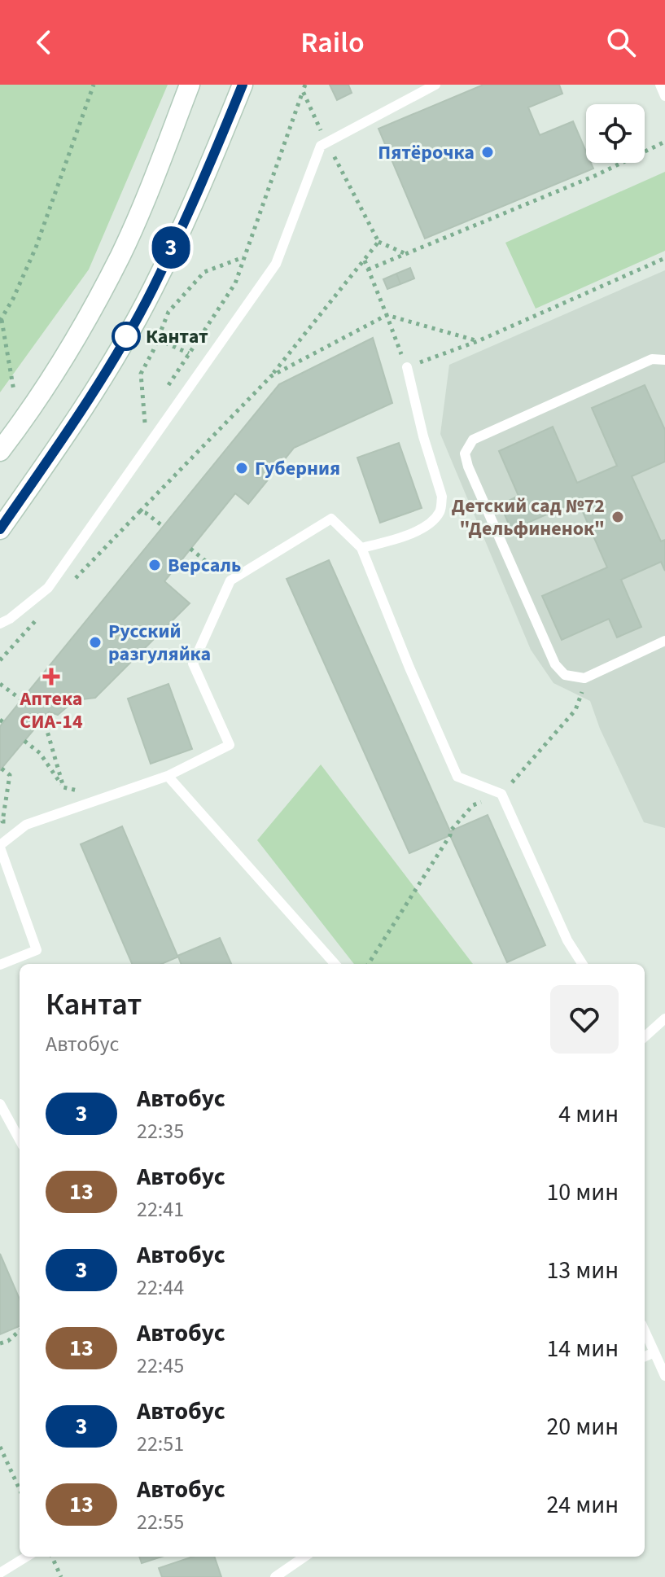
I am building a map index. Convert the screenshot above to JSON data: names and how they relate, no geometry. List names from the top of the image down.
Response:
{
  "places": {
    "other": [
      "Пятёрочка",
      "Кантат",
      "Губерния",
      "Детский сад №72 \"Дельфиненок\"",
      "Версаль",
      "Русский разгуляйка"
    ],
    "health": ["Аптека СИА-14"]
  },
  "lines": ["bus line 3"],
  "page": {
    "header": "Railo",
    "on_map": "3",
    "heading": ["Кантат", "Автобус"],
    "list": [
      {
        "mark": "3",
        "name": "Автобус",
        "note": "22:35",
        "value": "4 мин"
      },
      {
        "mark": "13",
        "name": "Автобус",
        "note": "22:41",
        "value": "10 мин"
      },
      {
        "mark": "3",
        "name": "Автобус",
        "note": "22:44",
        "value": "13 мин"
      },
      {
        "mark": "13",
        "name": "Автобус",
        "note": "22:45",
        "value": "14 мин"
      },
      {
        "mark": "3",
        "name": "Автобус",
        "note": "22:51",
        "value": "20 мин"
      },
      {
        "mark": "13",
        "name": "Автобус",
        "note": "22:55",
        "value": "24 мин"
      }
    ]
  }
}
